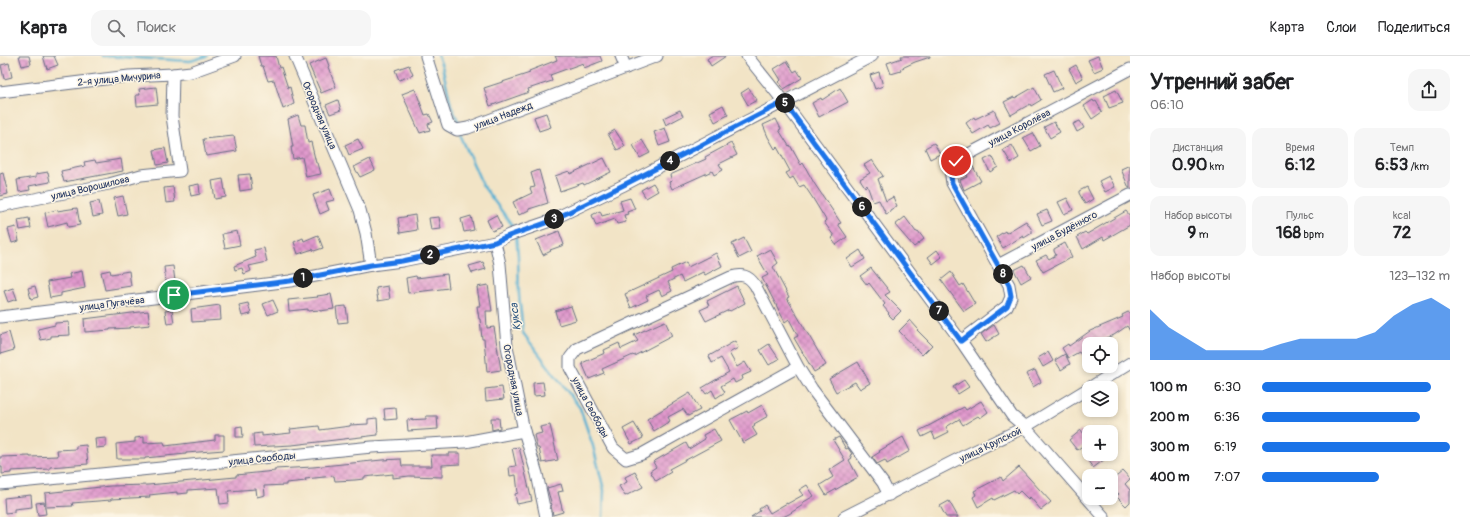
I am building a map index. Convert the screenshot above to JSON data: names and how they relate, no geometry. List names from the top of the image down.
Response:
{
  "streets": {
    "street": [
      "2-я улица Мичурина",
      "Огородная улица",
      "улица Надежд",
      "улица Королёва",
      "улица Ворошилова",
      "улица Будённого",
      "улица Пугачёва",
      "улица Свободы",
      "улица Крупской"
    ]
  },
  "crossings": [
    ["2-я улица Мичурина", "улица Ворошилова"],
    ["Огородная улица", "улица Пугачёва"],
    ["Огородная улица", "улица Свободы"],
    ["улица Королёва", "улица Будённого"],
    ["улица Свободы", "улица Крупской"]
  ],
  "water": ["Кукса"],
  "page": {
    "header": "Карта",
    "search": "Поиск",
    "nav": ["Карта", "Слои", "Поделиться"],
    "heading": ["Утренний забег", "06:10"],
    "pins": [
      "5",
      "4",
      "6",
      "3",
      "2",
      "8",
      "1",
      "7"
    ],
    "stats": [
      ["Дистанция", "0.90 km"],
      ["Время", "6:12"],
      ["Темп", "6:53 /km"],
      ["Набор высоты", "9 m"],
      ["Пульс", "168 bpm"],
      ["kcal", "72"]
    ],
    "chart": ["Набор высоты", "123–132 m"],
    "map_buttons": ["+", "−"],
    "list": [
      {
        "name": "100 m",
        "note": "6:30"
      },
      {
        "name": "200 m",
        "note": "6:36"
      },
      {
        "name": "300 m",
        "note": "6:19"
      },
      {
        "name": "400 m",
        "note": "7:07"
      }
    ]
  }
}
